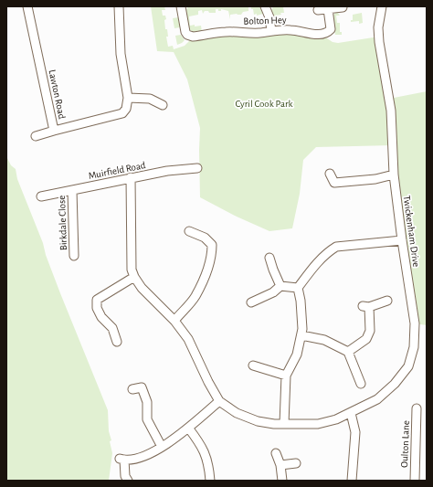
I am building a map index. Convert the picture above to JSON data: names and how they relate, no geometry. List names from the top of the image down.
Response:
{
  "streets": {
    "street": [
      "Bolton Hey",
      "Lawton Road",
      "Muirfield Road",
      "Birkdale Close",
      "Twickenham Drive",
      "Oulton Lane"
    ]
  },
  "crossings": [
    ["Muirfield Road", "Birkdale Close"],
    ["Muirfield Road", "Twickenham Drive"]
  ],
  "parks": ["Cyril Cook Park"]
}
